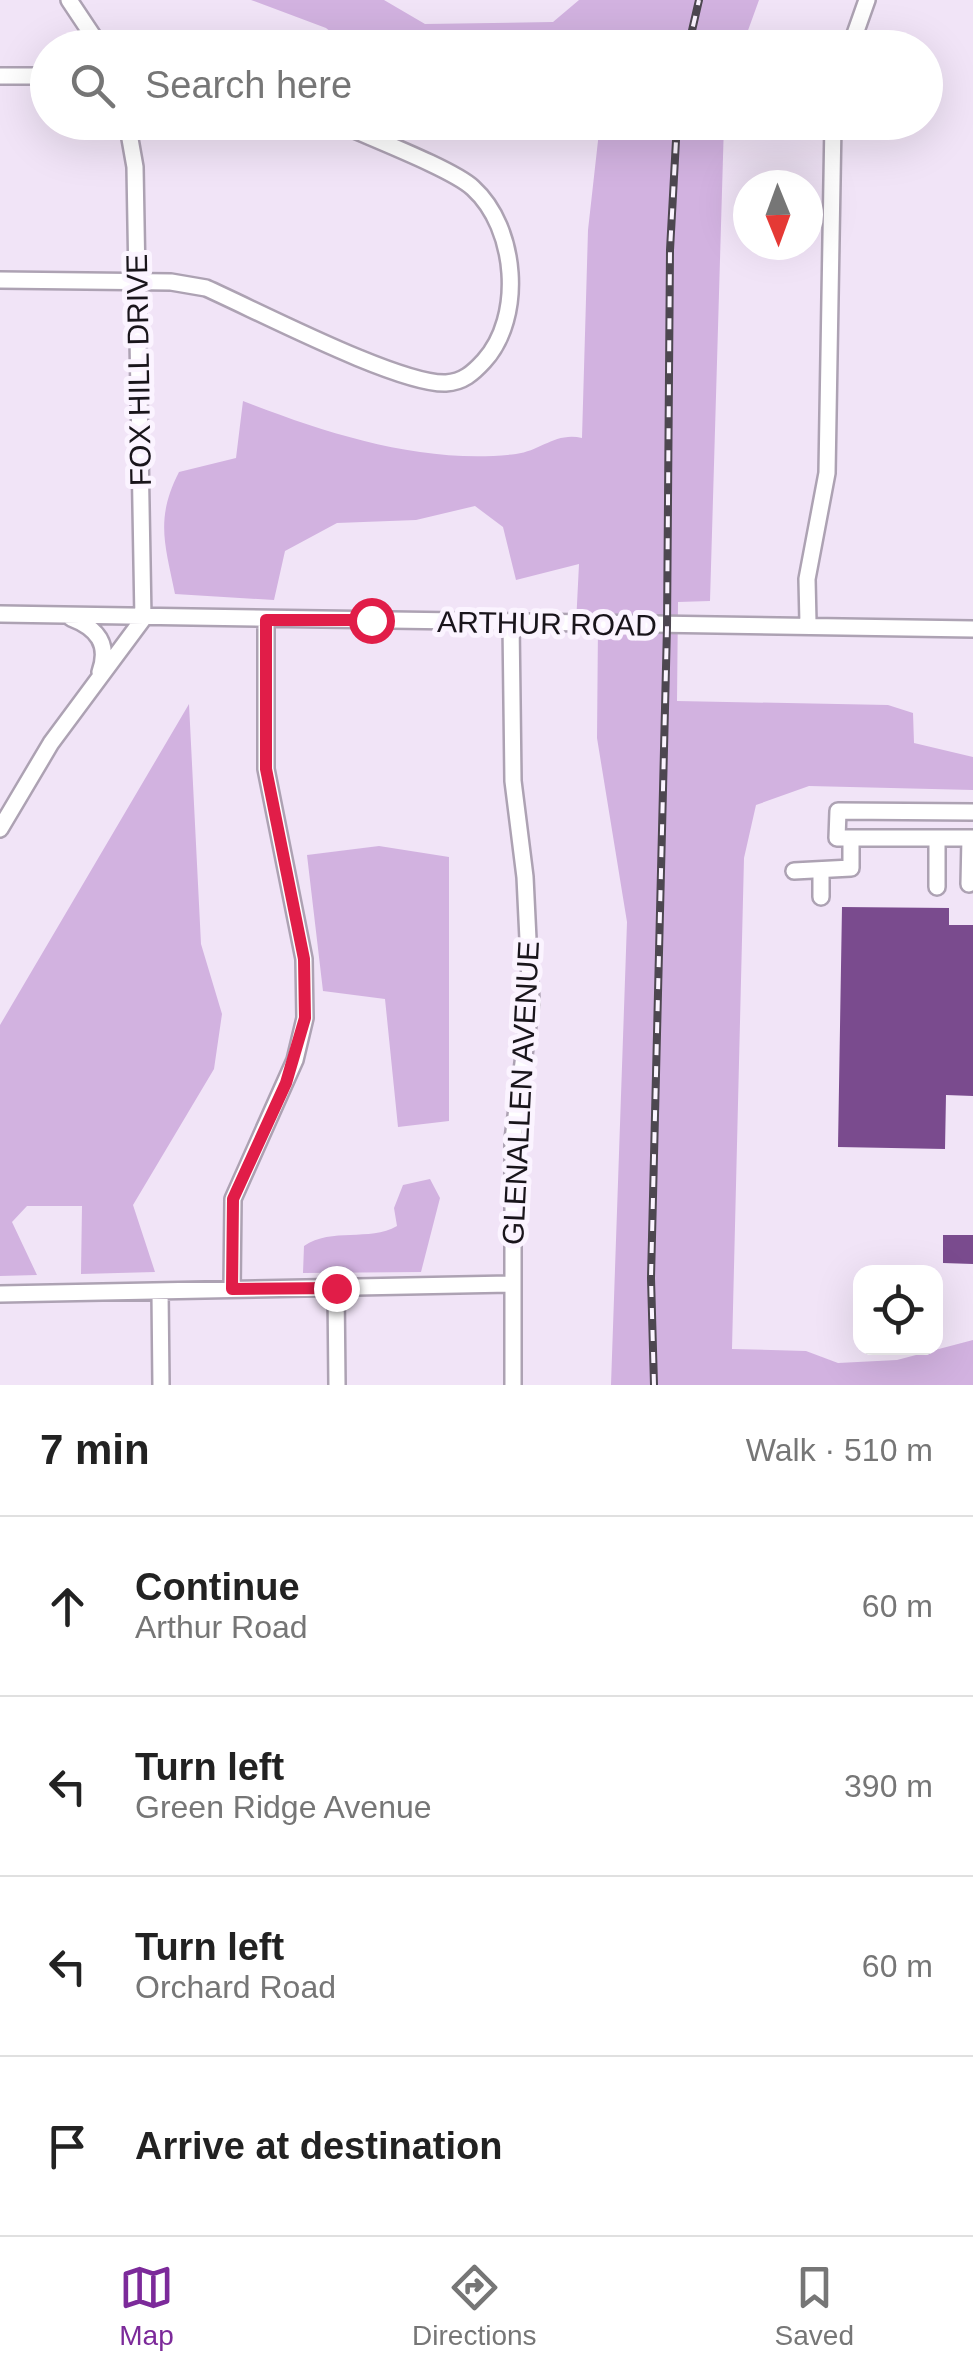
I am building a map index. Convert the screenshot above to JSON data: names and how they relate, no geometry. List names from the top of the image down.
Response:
{
  "streets": {
    "street": ["FOX HILL DRIVE", "ARTHUR ROAD", "GLENALLEN AVENUE"]
  },
  "crossings": [
    ["FOX HILL DRIVE", "ARTHUR ROAD"],
    ["ARTHUR ROAD", "GLENALLEN AVENUE"]
  ],
  "north": "bottom",
  "page": {
    "search": "Search here",
    "heading": ["7 min", "Walk · 510 m"],
    "list": [
      ["Continue", "Arthur Road", "60 m"],
      ["Turn left", "Green Ridge Avenue", "390 m"],
      ["Turn left", "Orchard Road", "60 m"],
      "Arrive at destination"
    ],
    "nav": ["Map", "Directions", "Saved"]
  }
}
